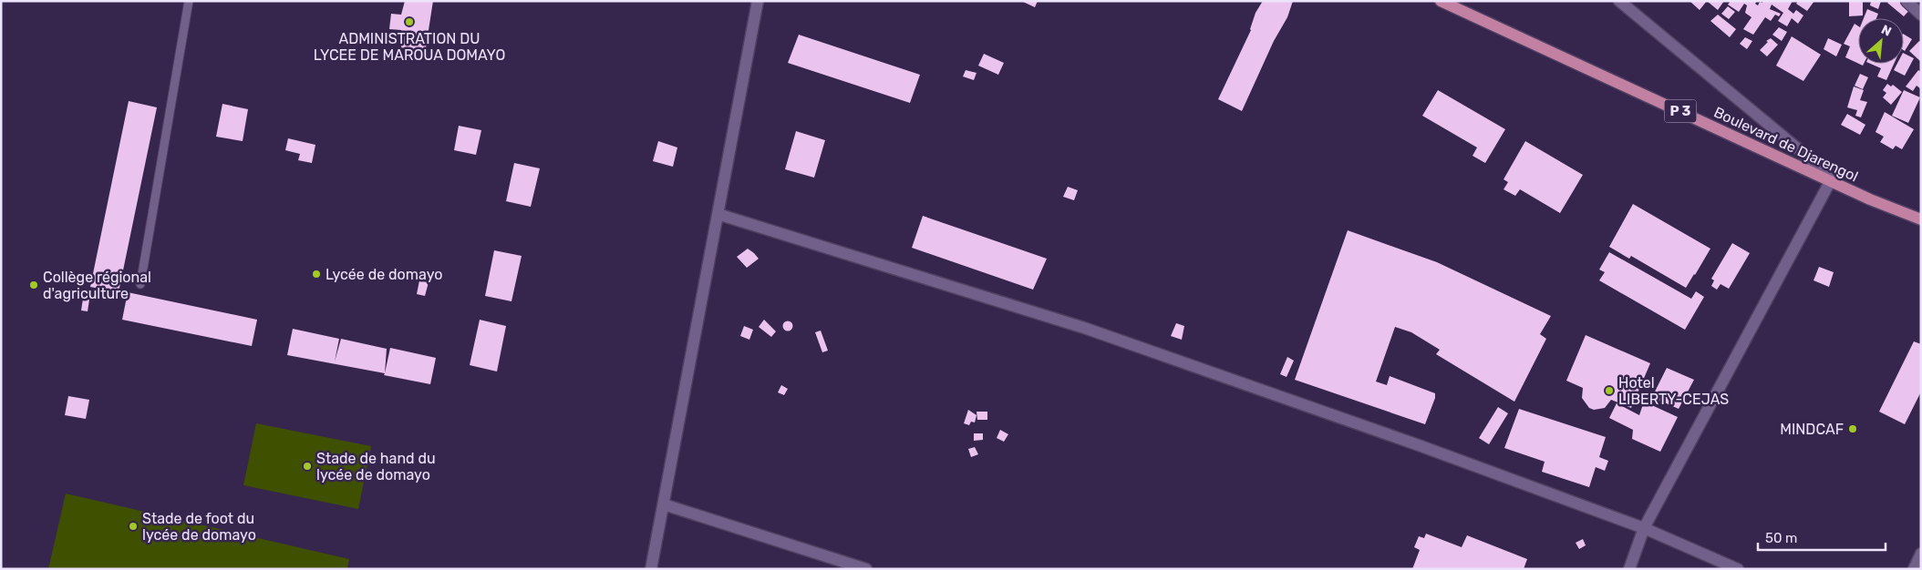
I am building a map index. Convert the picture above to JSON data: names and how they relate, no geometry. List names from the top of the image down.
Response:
{
  "streets": {
    "main road": ["P 3", "Boulevard de Djarengol"]
  },
  "places": [
    "ADMINISTRATION DU LYCEE DE MAROUA DOMAYO",
    "Lycée de domayo",
    "Collège régional d'agriculture",
    "Hotel LIBERTY-CEJAS",
    "MINDCAF",
    "Stade de hand du lycée de domayo",
    "Stade de foot du lycée de domayo"
  ],
  "scale_bar": "50 m",
  "north": "top right"
}
